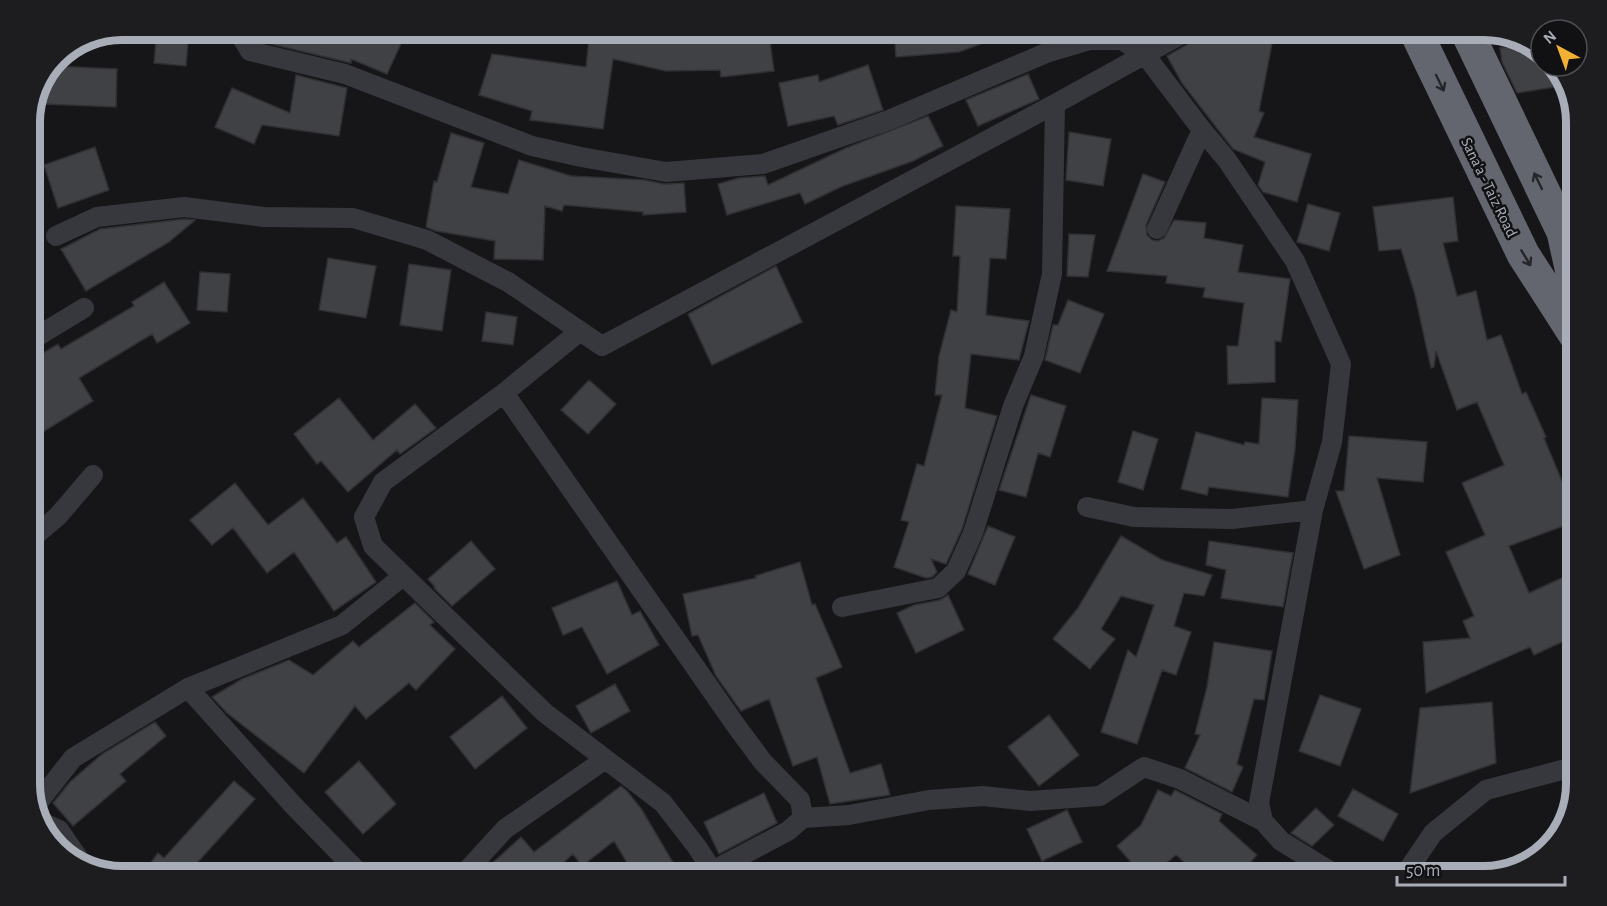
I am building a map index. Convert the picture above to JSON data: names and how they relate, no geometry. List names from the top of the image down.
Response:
{
  "streets": {
    "highway": ["Sana'a - Taiz Road"]
  },
  "scale_bar": "50 m",
  "north": "top left"
}
